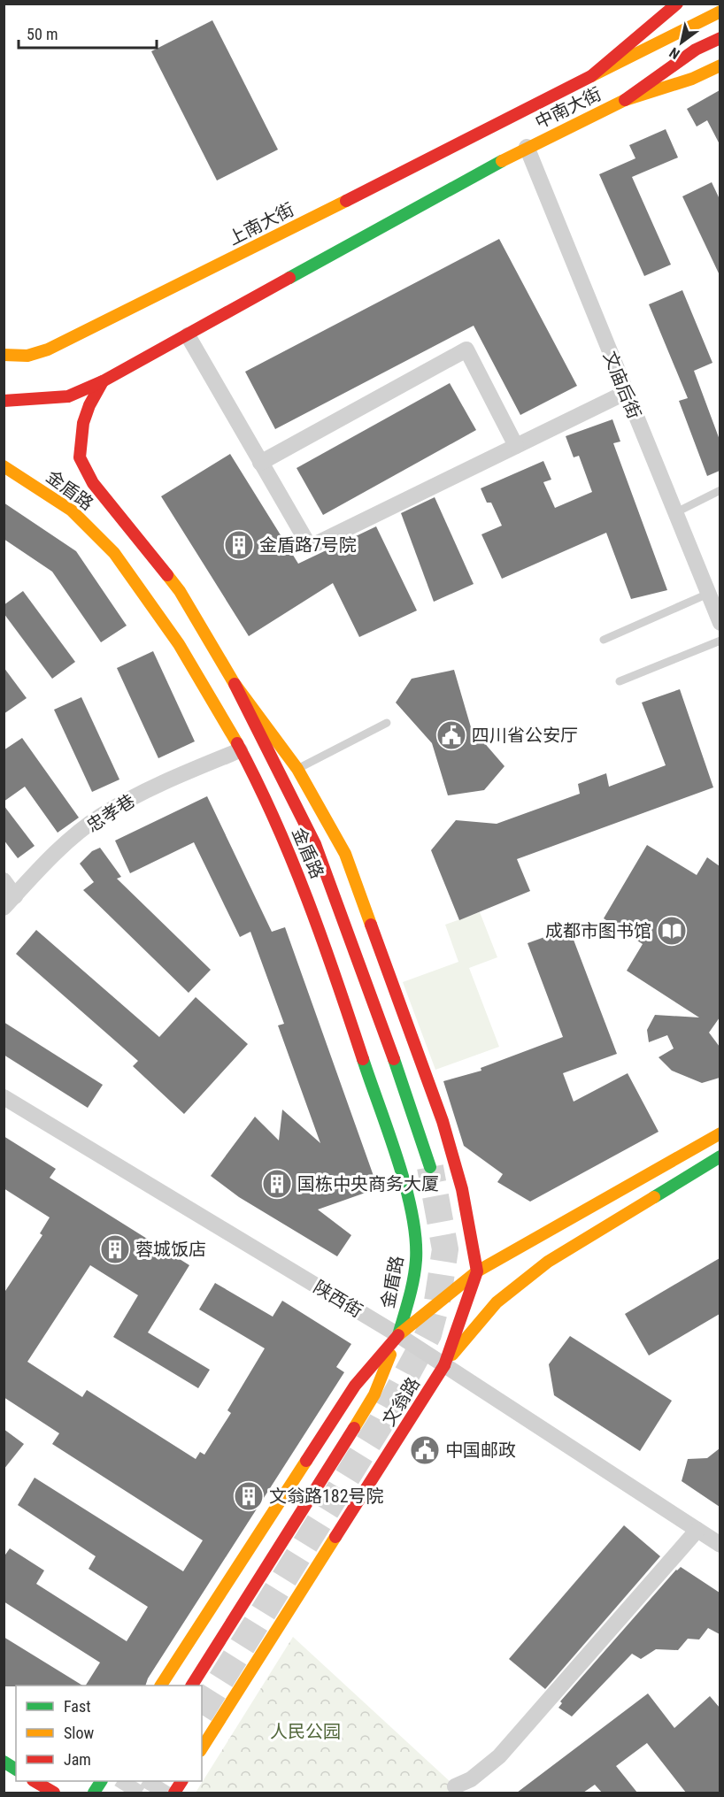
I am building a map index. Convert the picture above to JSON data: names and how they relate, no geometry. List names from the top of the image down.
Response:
{
  "streets": {
    "main road": [
      "中南大街",
      "上南大街",
      "金盾路",
      "文翁路"
    ],
    "street": ["文庙后街", "忠孝巷", "陕西街"]
  },
  "crossings": [
    ["中南大街", "上南大街"],
    ["中南大街", "文庙后街"],
    ["金盾路", "忠孝巷"],
    ["金盾路", "陕西街"],
    ["金盾路", "文翁路"],
    ["陕西街", "文翁路"]
  ],
  "parks": ["人民公园"],
  "places": {
    "building": [
      "金盾路7号院",
      "国栋中央商务大厦",
      "蓉城饭店",
      "文翁路182号院"
    ],
    "public building": ["四川省公安厅", "中国邮政"],
    "library": ["成都市图书馆"]
  },
  "legend": ["Fast", "Slow", "Jam"],
  "scale_bar": "50 m",
  "north": "bottom left"
}
